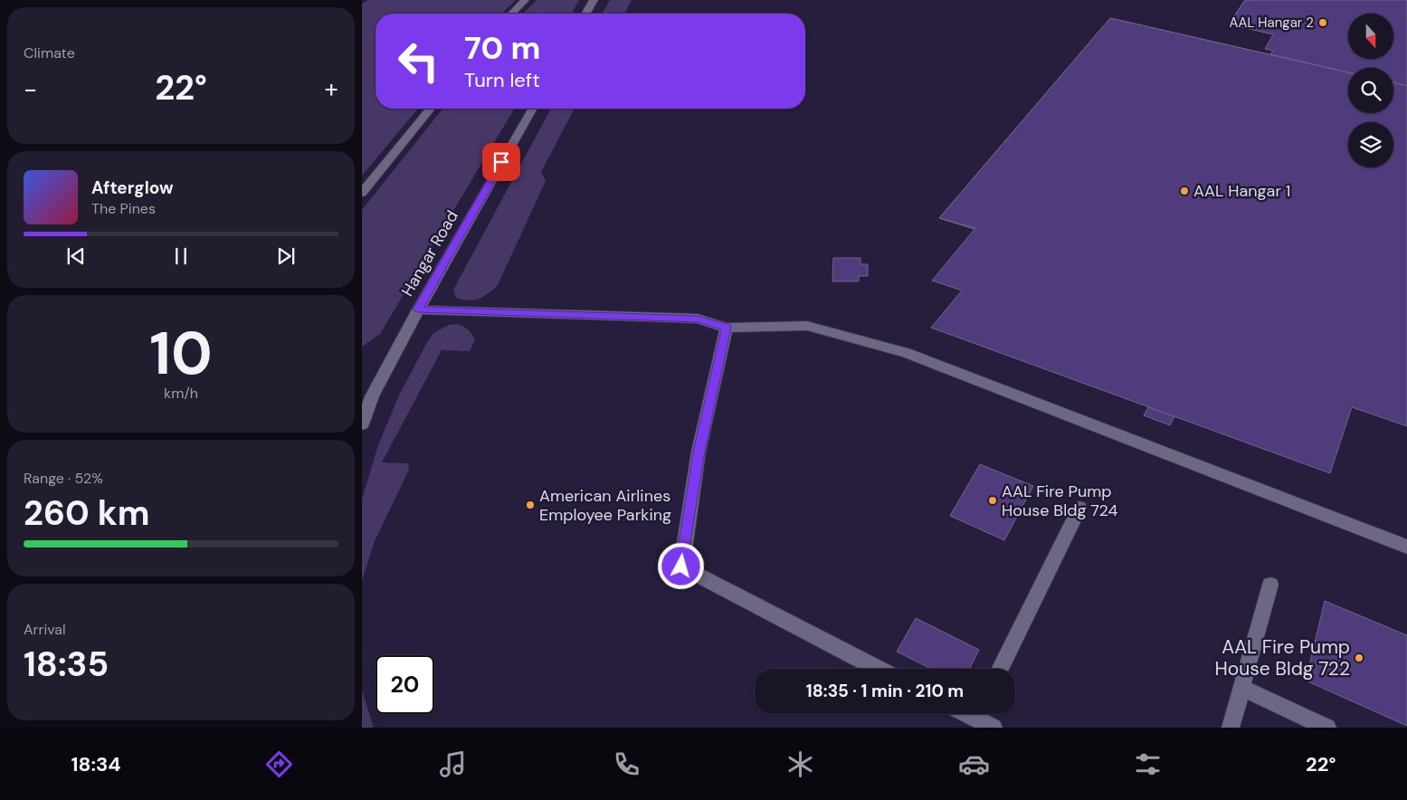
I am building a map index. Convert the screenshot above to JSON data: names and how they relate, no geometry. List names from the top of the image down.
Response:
{
  "streets": {
    "street": ["Hangar Road"]
  },
  "places": [
    "AAL Hangar 2",
    "AAL Hangar 1",
    "AAL Fire Pump House Bldg 724",
    "American Airlines Employee Parking",
    "AAL Fire Pump House Bldg 722"
  ],
  "north": "bottom",
  "page": {
    "tile": [
      "Climate",
      ["10", "km/h"],
      ["Range · 52%", "260 km"],
      ["Arrival", "18:35"]
    ],
    "turn": ["70 m", "Turn left"],
    "heat": ["−", "22°", "+"],
    "song": ["Afterglow", "The Pines"],
    "limit": "20",
    "trip": "18:35 · 1 min · 210 m",
    "tabs": ["18:34", "22°"]
  }
}
